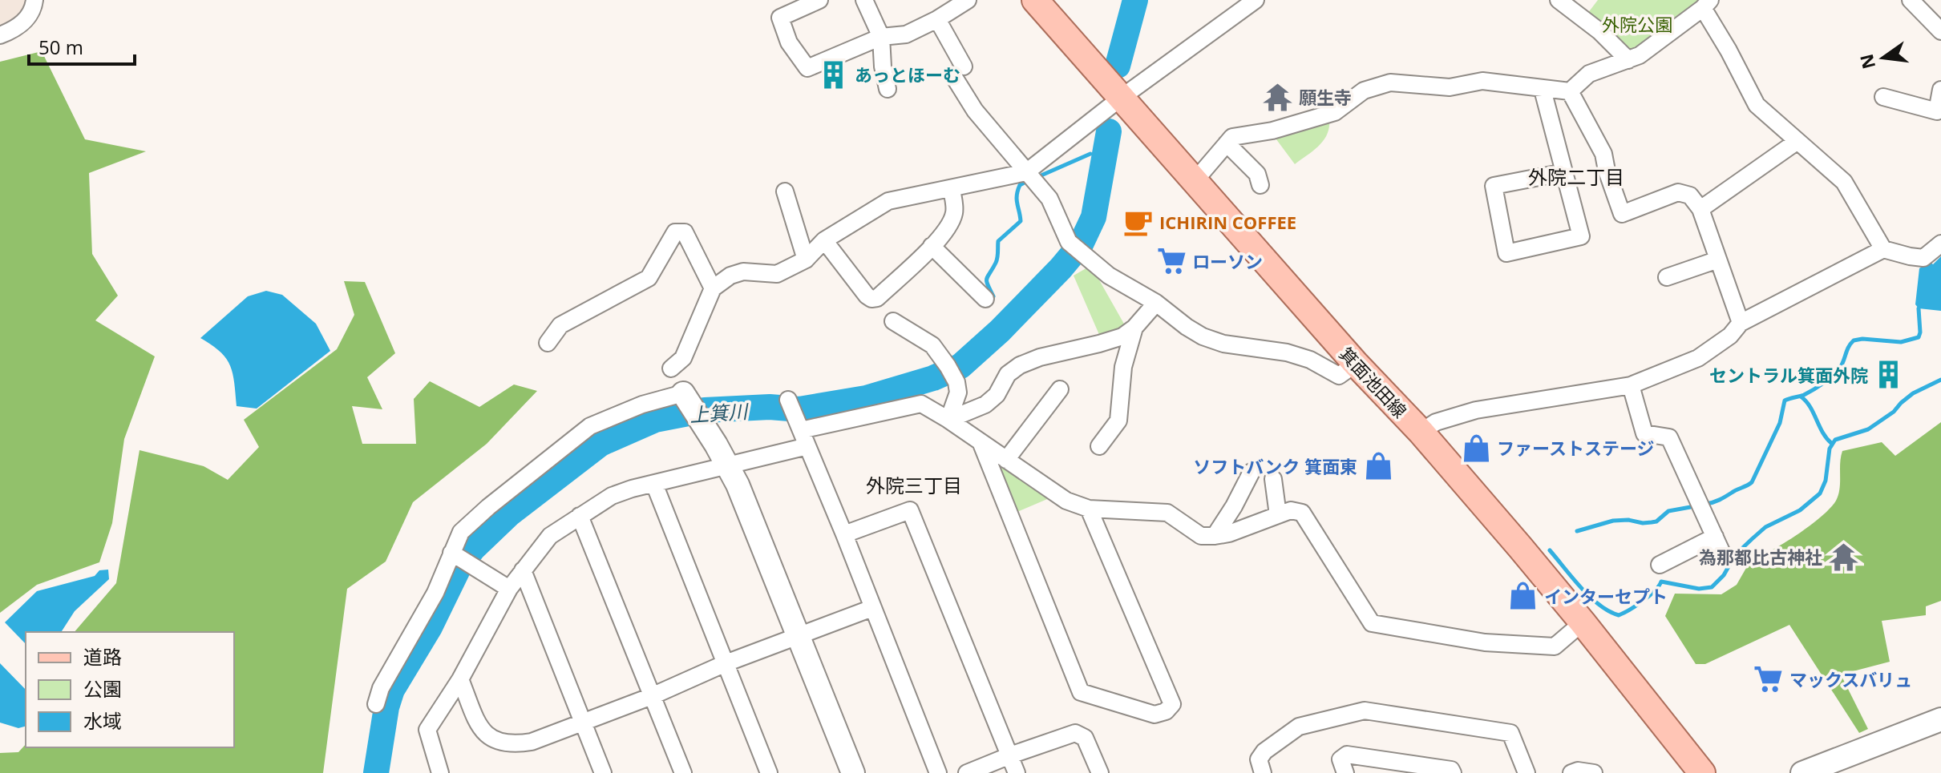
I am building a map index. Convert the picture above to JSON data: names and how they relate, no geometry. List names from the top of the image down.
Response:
{
  "streets": {
    "main road": ["箕面池田線"]
  },
  "districts": ["外院二丁目", "外院三丁目"],
  "water": ["上箕川"],
  "parks": ["外院公園"],
  "places": {
    "building": ["あっとほーむ", "セントラル箕面外院"],
    "temple": ["願生寺", "為那都比古神社"],
    "cafe": ["ICHIRIN COFFEE"],
    "supermarket": ["ローソン", "マックスバリュ"],
    "shop": ["ファーストステージ", "ソフトバンク 箕面東", "インターセプト"]
  },
  "legend": ["道路", "公園", "水域"],
  "scale_bar": "50 m",
  "north": "left"
}
